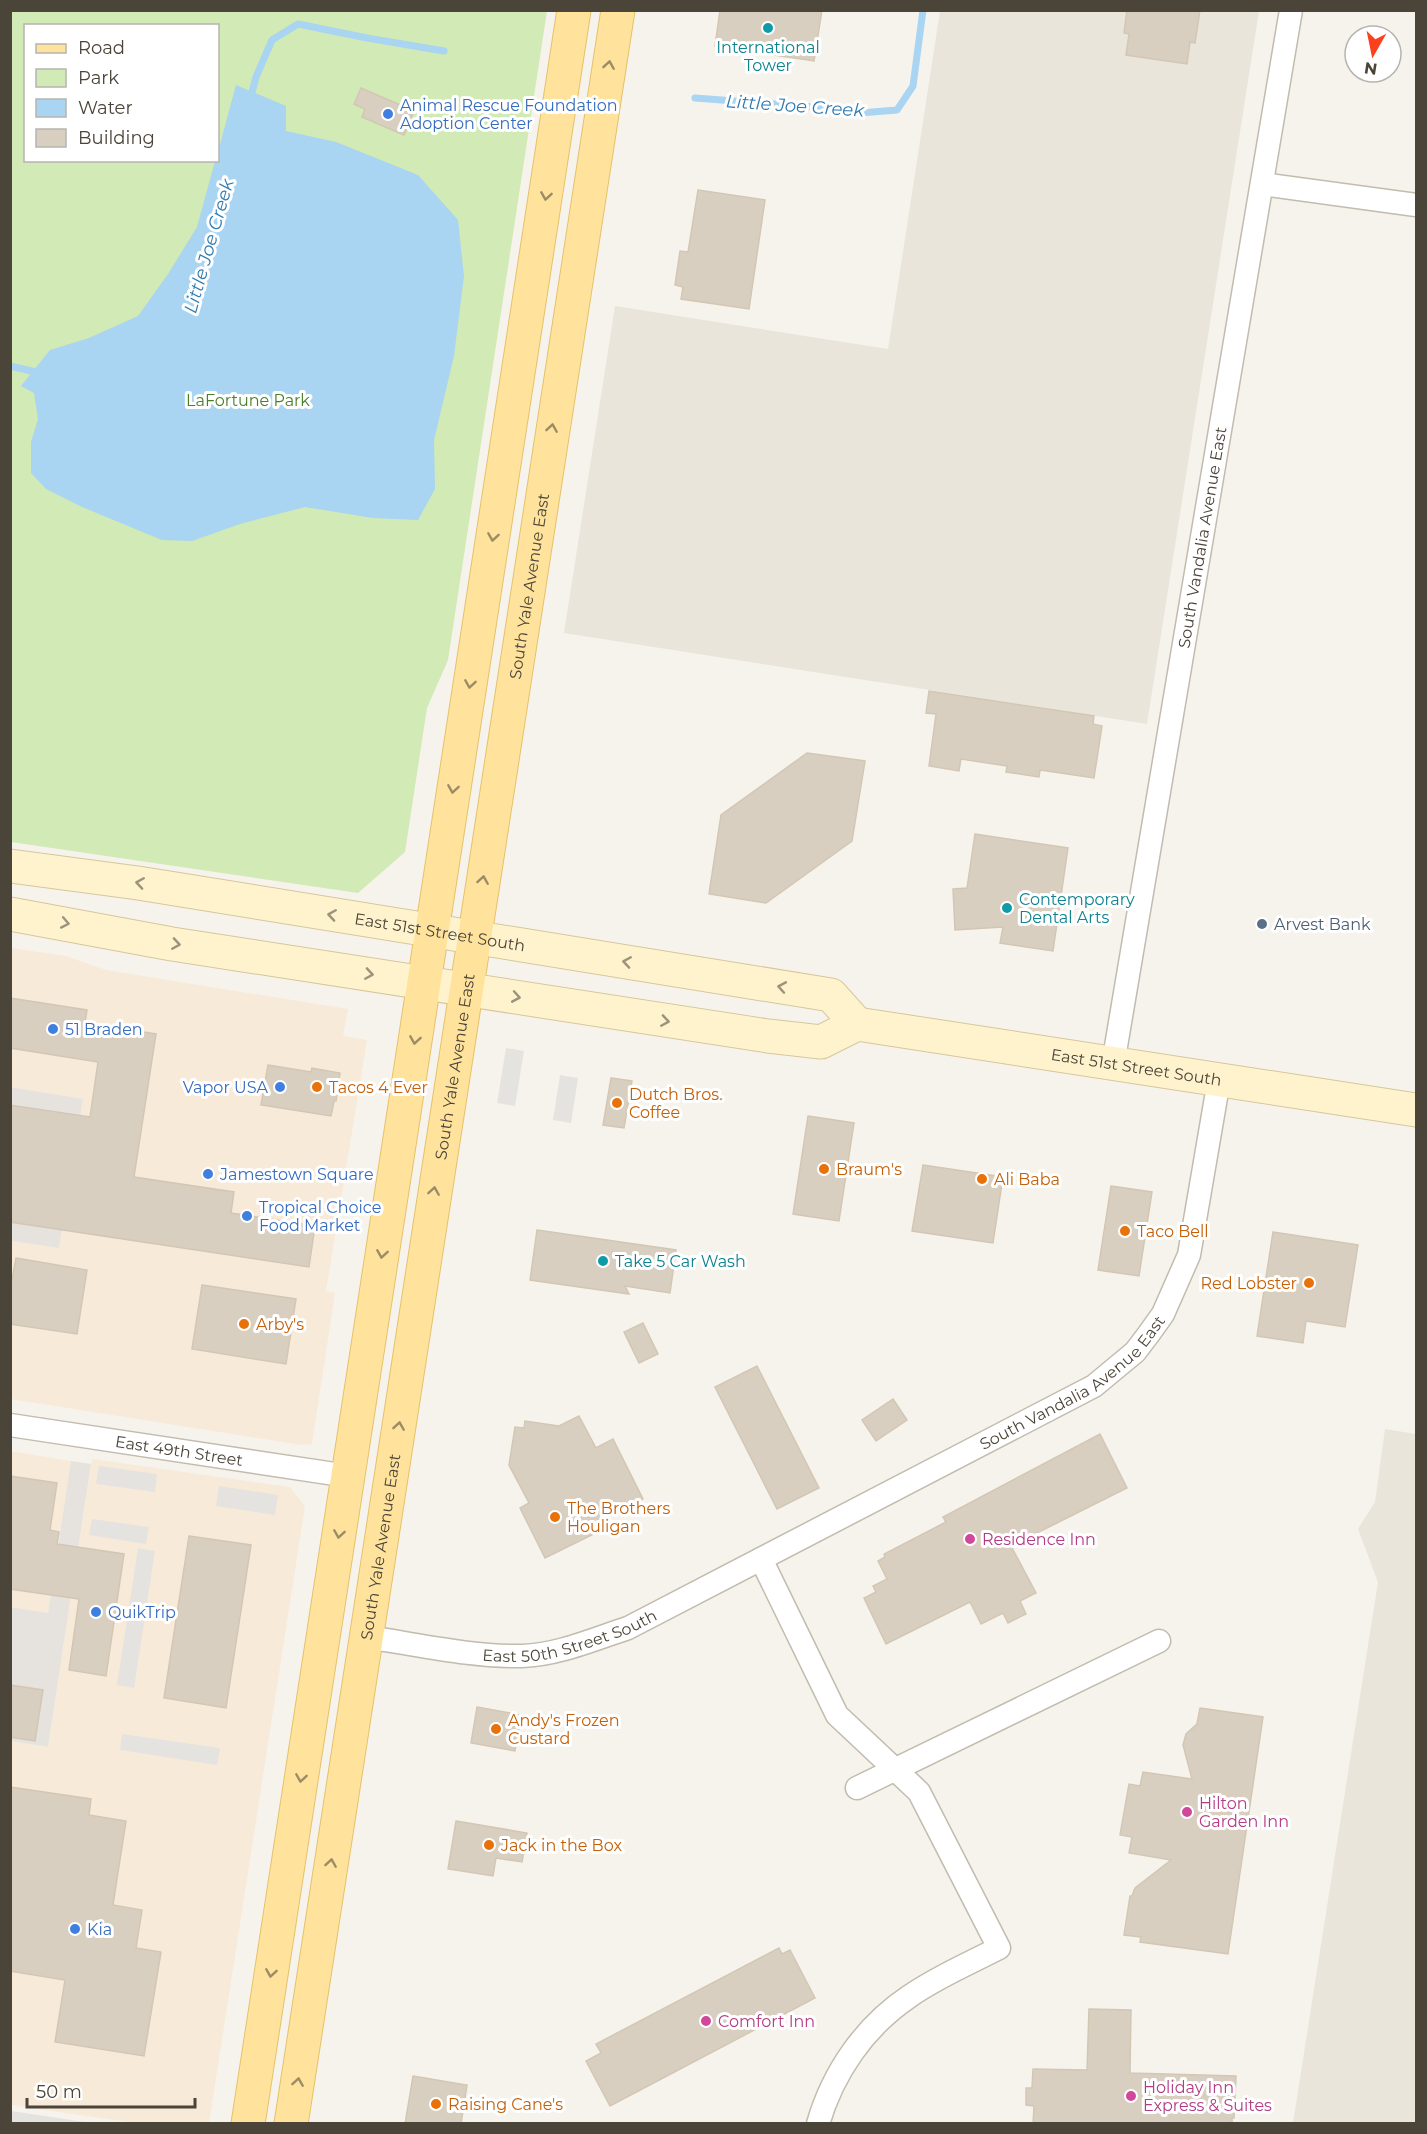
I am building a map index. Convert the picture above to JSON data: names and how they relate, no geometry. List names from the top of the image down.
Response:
{
  "streets": {
    "main road": ["South Yale Avenue East", "East 51st Street South"],
    "street": ["South Vandalia Avenue East", "East 49th Street", "East 50th Street South"]
  },
  "crossings": [
    ["South Vandalia Avenue East", "East 51st Street South"],
    ["South Vandalia Avenue East", "East 50th Street South"],
    ["South Yale Avenue East", "East 51st Street South"],
    ["South Yale Avenue East", "East 50th Street South"]
  ],
  "water": ["Little Joe Creek"],
  "parks": ["LaFortune Park"],
  "places": [
    "International Tower",
    "Animal Rescue Foundation Adoption Center",
    "Contemporary Dental Arts",
    "Arvest Bank",
    "51 Braden",
    "Vapor USA",
    "Tacos 4 Ever",
    "Dutch Bros. Coffee",
    "Braum's",
    "Jamestown Square",
    "Ali Baba",
    "Tropical Choice Food Market",
    "Taco Bell",
    "Take 5 Car Wash",
    "Red Lobster",
    "Arby's",
    "The Brothers Houligan",
    "Residence Inn",
    "QuikTrip",
    "Andy's Frozen Custard",
    "Hilton Garden Inn",
    "Jack in the Box",
    "Kia",
    "Comfort Inn",
    "Holiday Inn Express & Suites",
    "Raising Cane's"
  ],
  "legend": [
    "Road",
    "Park",
    "Water",
    "Building"
  ],
  "scale_bar": "50 m",
  "north": "bottom"
}
